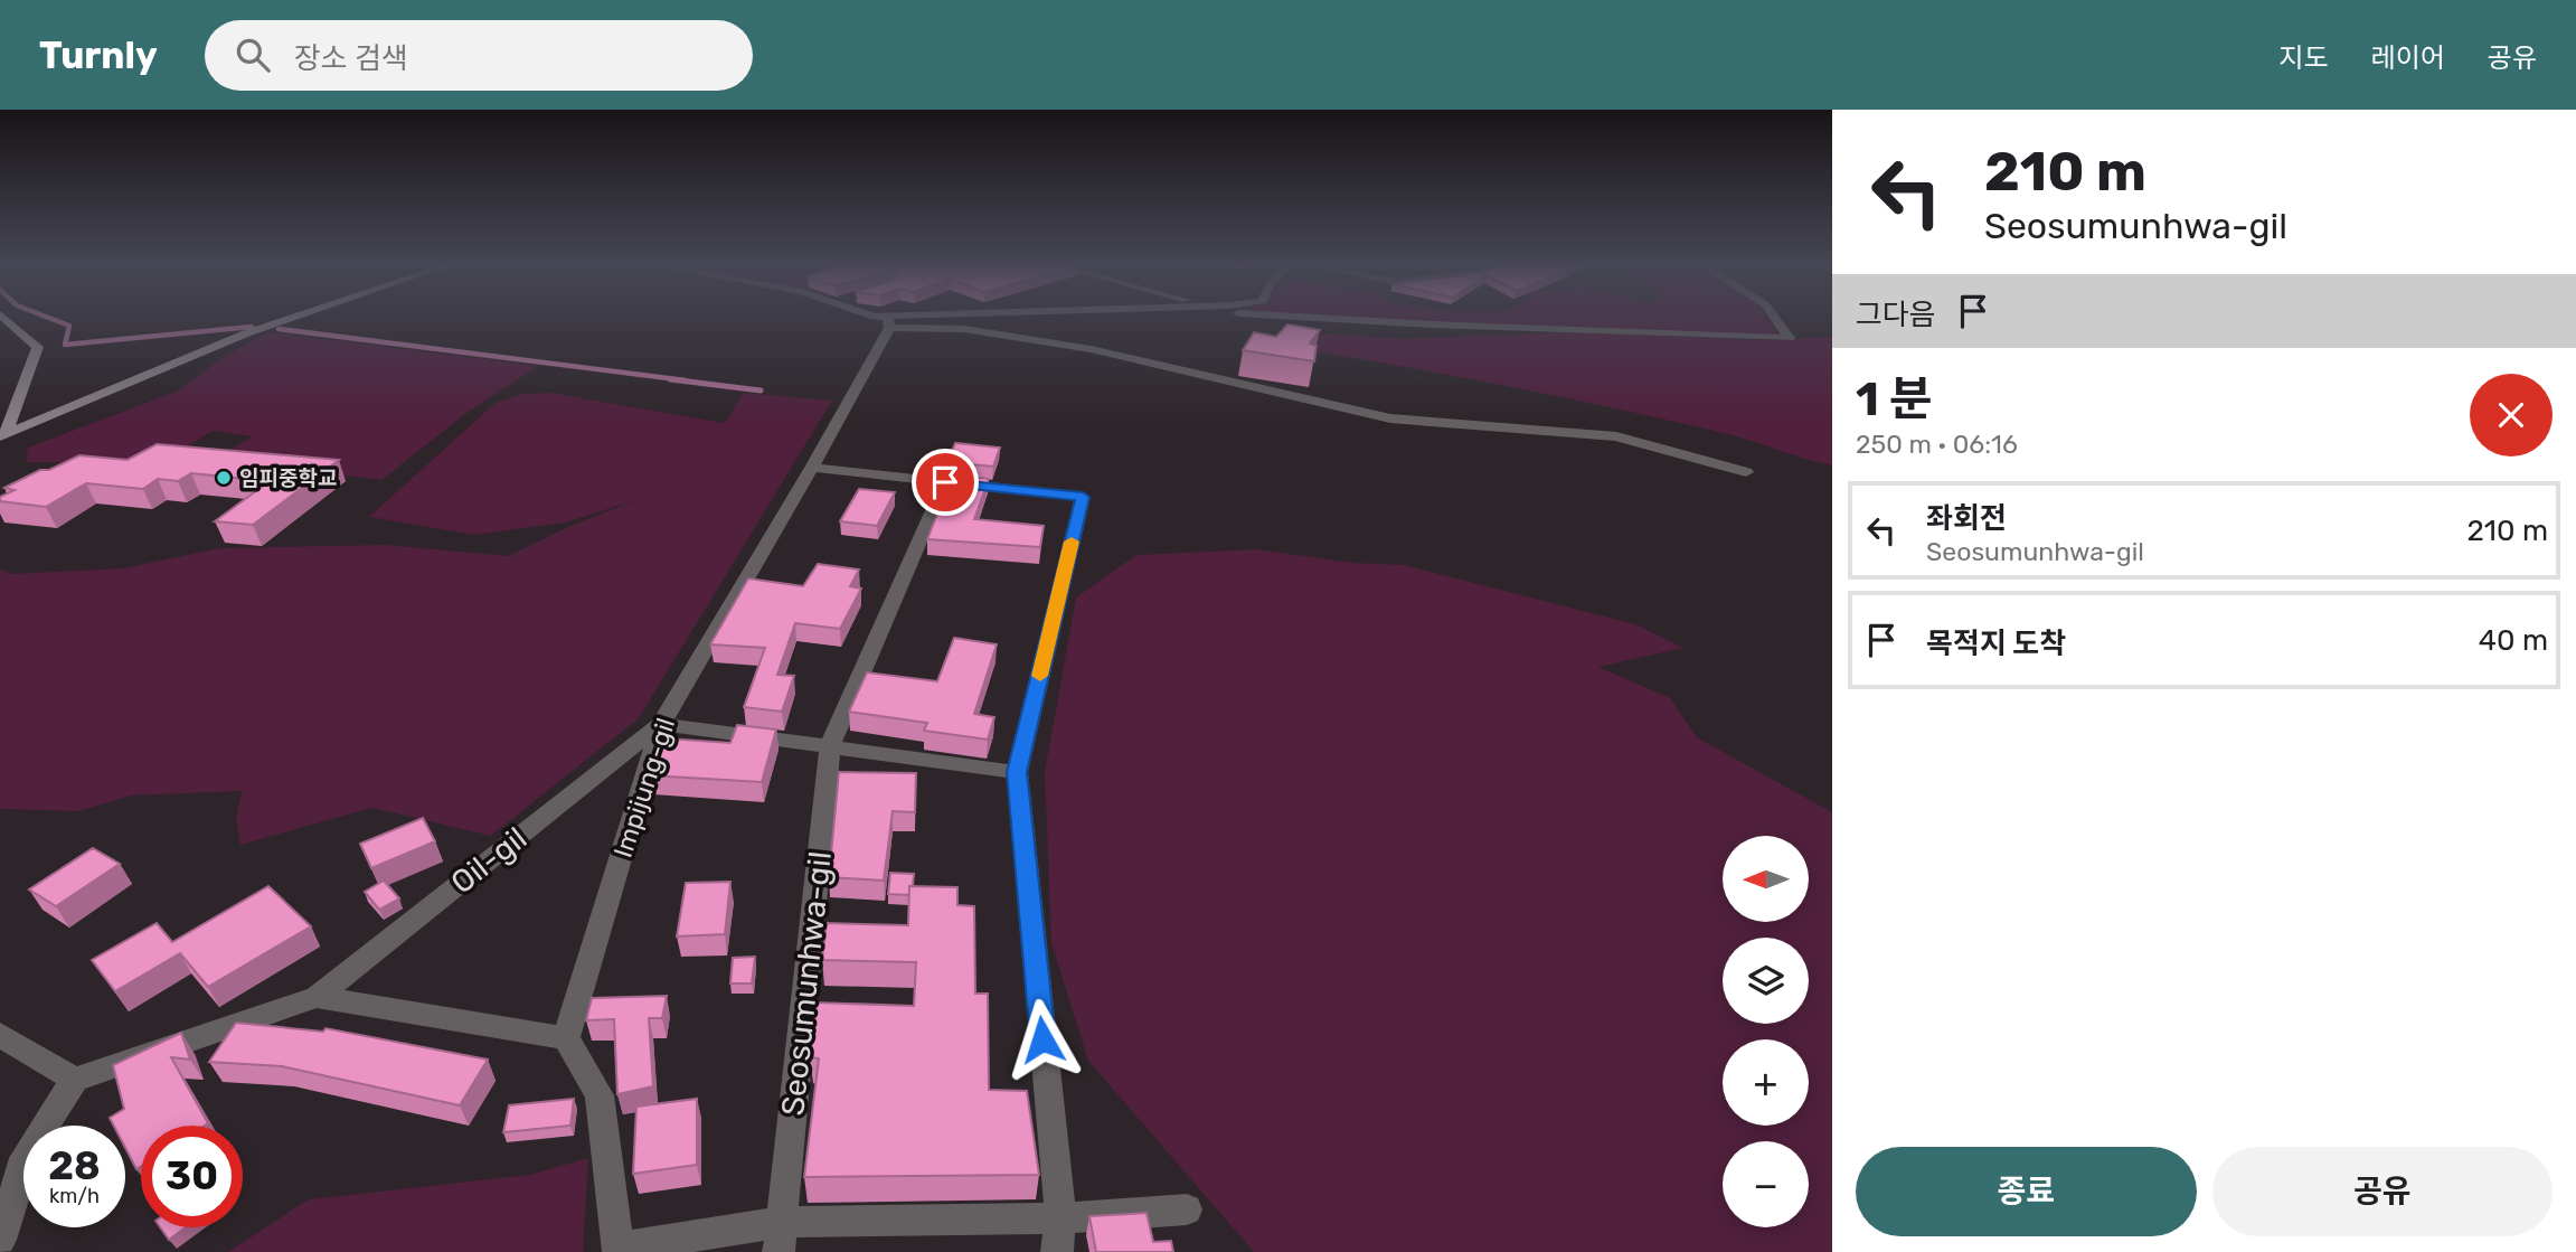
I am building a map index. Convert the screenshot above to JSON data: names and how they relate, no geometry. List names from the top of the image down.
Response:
{
  "streets": {
    "street": ["Impijung-gil", "Oil-gil", "Seosumunhwa-gil"]
  },
  "crossings": [
    ["Impijung-gil", "Oil-gil"]
  ],
  "places": ["임피중학교"],
  "north": "left",
  "page": {
    "header": "Turnly",
    "search": "장소 검색",
    "nav": ["지도", "레이어", "공유"],
    "turn": ["210 m", "Seosumunhwa-gil"],
    "then": "그다음",
    "heading": ["1 분", "250 m · 06:16"],
    "list": [
      {
        "name": "좌회전",
        "note": "Seosumunhwa-gil",
        "value": "210 m"
      },
      {
        "name": "목적지 도착",
        "value": "40 m"
      }
    ],
    "map_buttons": ["+", "−"],
    "speed": "28 km/h",
    "limit": "30",
    "buttons": ["종료", "공유"]
  }
}
